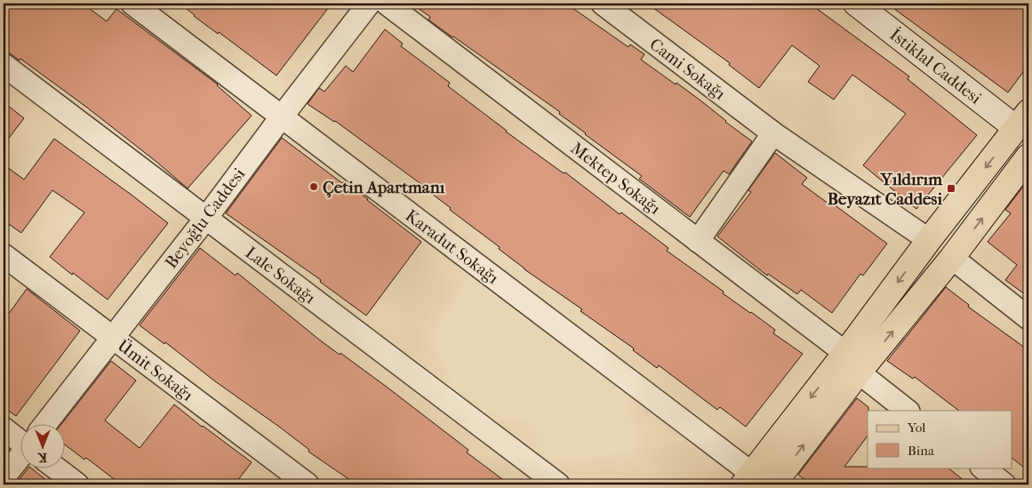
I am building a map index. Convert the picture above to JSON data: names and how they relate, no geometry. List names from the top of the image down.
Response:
{
  "streets": {
    "street": [
      "İstiklal Caddesi",
      "Cami Sokağı",
      "Mektep Sokağı",
      "Beyoğlu Caddesi",
      "Karadut Sokağı",
      "Lale Sokağı",
      "Ümit Sokağı"
    ]
  },
  "crossings": [
    ["Beyoğlu Caddesi", "Karadut Sokağı"],
    ["Beyoğlu Caddesi", "Lale Sokağı"],
    ["Beyoğlu Caddesi", "Ümit Sokağı"]
  ],
  "places": {
    "other": ["Çetin Apartmanı"],
    "transit": ["Yıldırım Beyazıt Caddesi"]
  },
  "legend": ["Yol", "Bina"],
  "north": "bottom"
}
